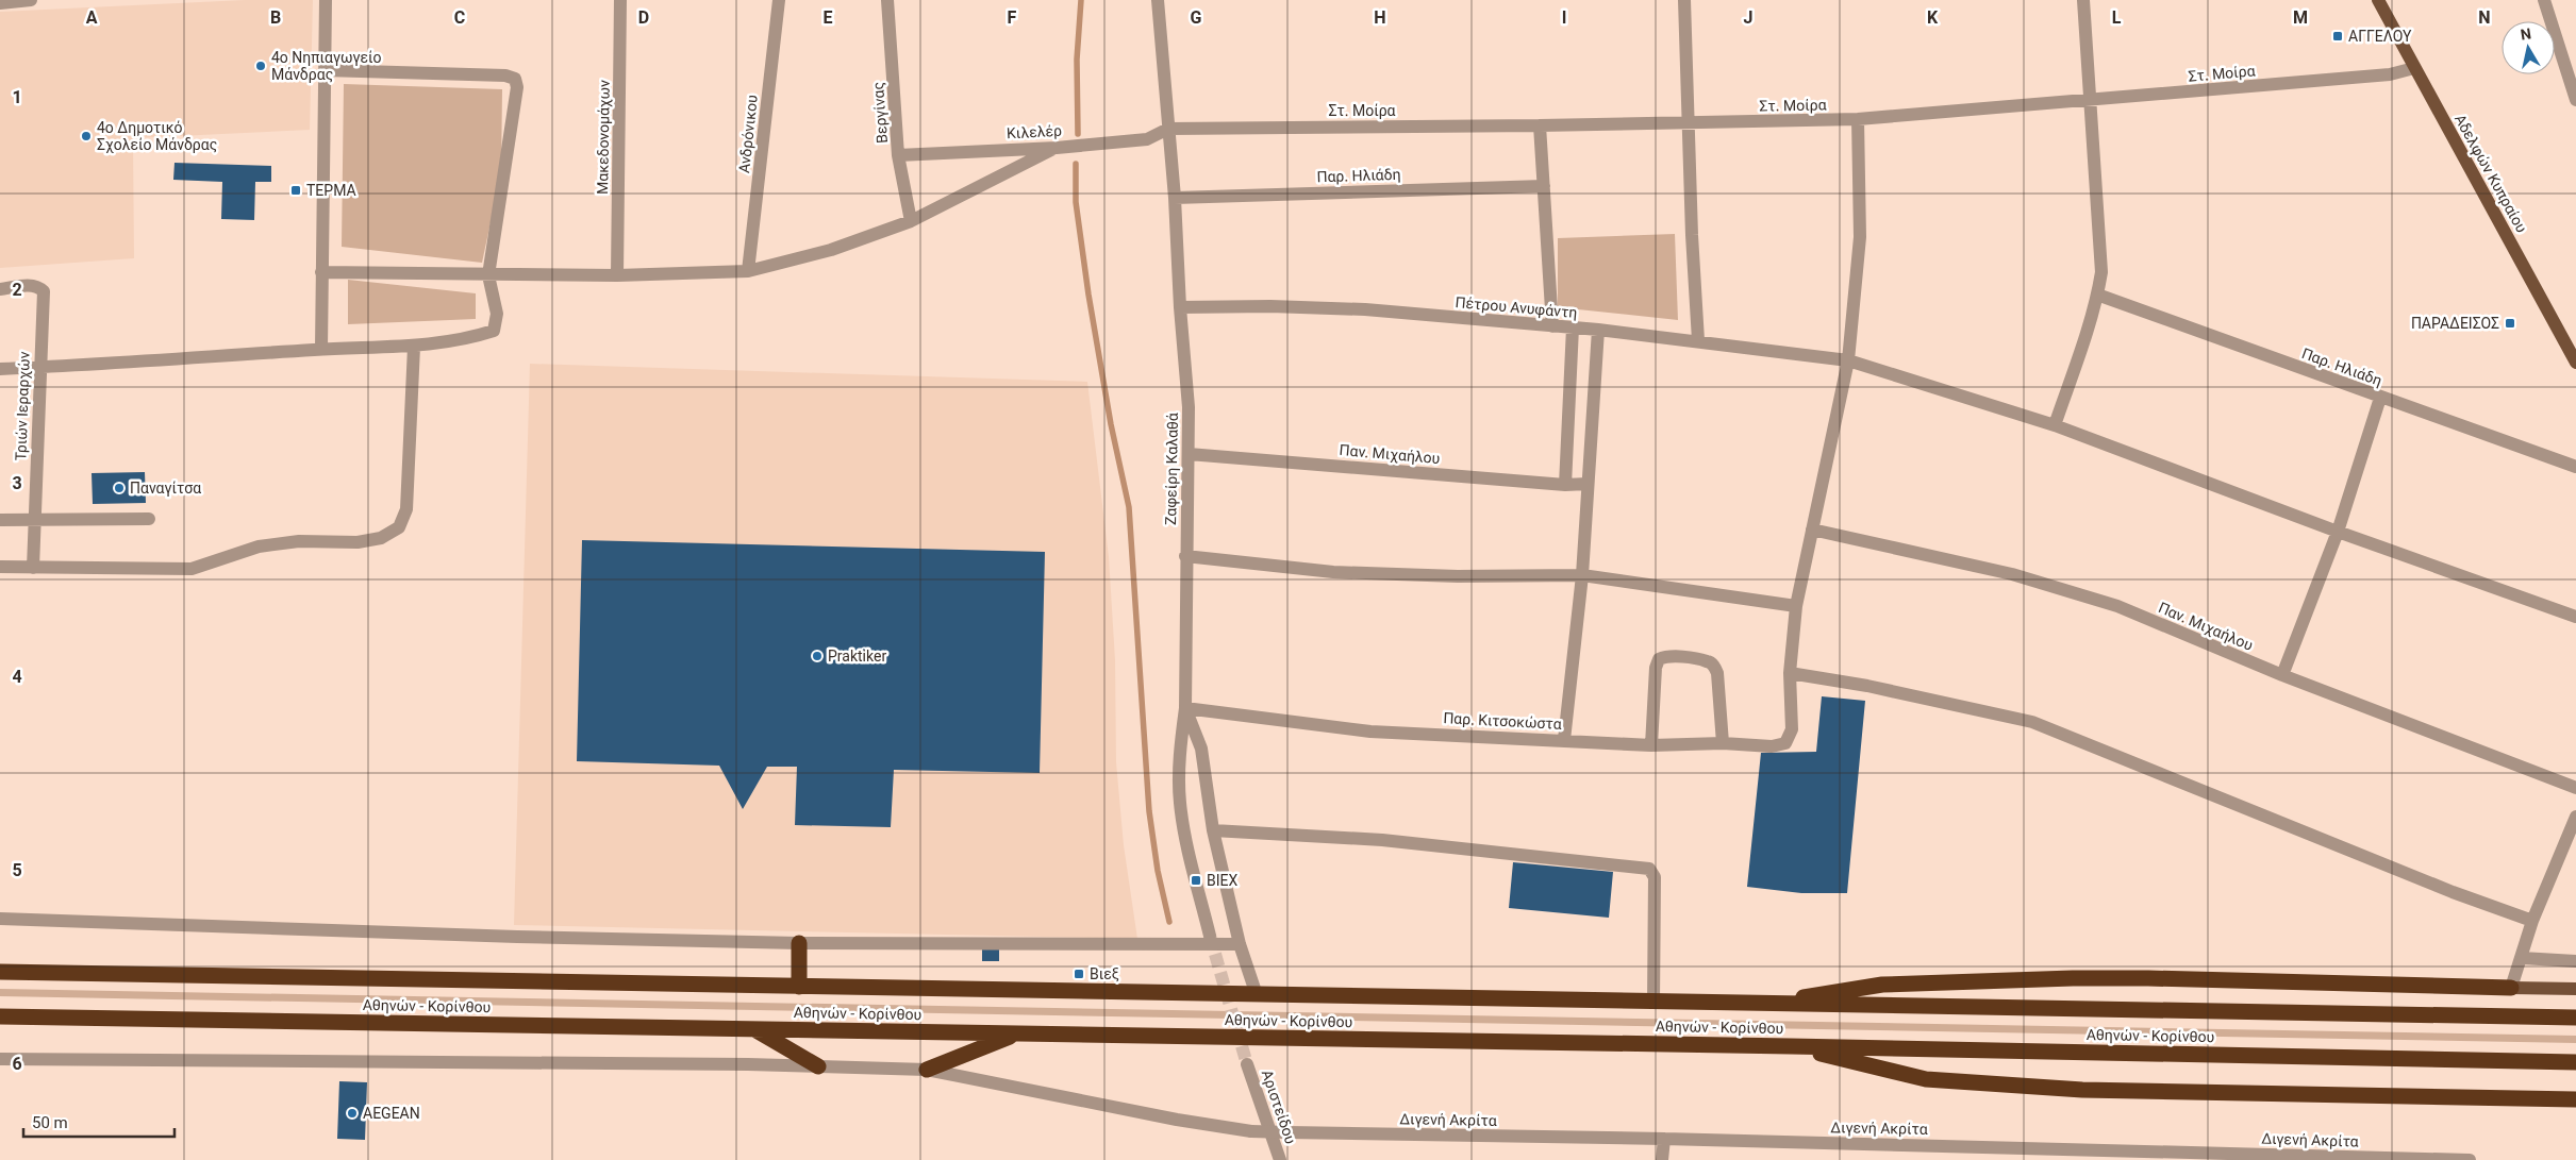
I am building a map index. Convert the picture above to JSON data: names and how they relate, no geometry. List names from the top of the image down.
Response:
{
  "streets": {
    "highway": ["Αθηνών - Κορίνθου"],
    "main road": ["Αδελφών Κυπραίου"],
    "street": [
      "Στ. Μοίρα",
      "Βεργίνας",
      "Κιλελέρ",
      "Ανδρόνικου",
      "Μακεδονομάχων",
      "Παρ. Ηλιάδη",
      "Πέτρου Ανυφάντη",
      "Τριών Ιεραρχών",
      "Παν. Μιχαήλου",
      "Ζαφείρη Καλαθά",
      "Παρ. Κιτσοκώστα",
      "Αριστείδου",
      "Διγενή Ακρίτα"
    ]
  },
  "crossings": [
    ["Στ. Μοίρα", "Κιλελέρ"],
    ["Στ. Μοίρα", "Αδελφών Κυπραίου"],
    ["Στ. Μοίρα", "Ζαφείρη Καλαθά"],
    ["Βεργίνας", "Κιλελέρ"],
    ["Κιλελέρ", "Ζαφείρη Καλαθά"],
    ["Παρ. Ηλιάδη", "Ζαφείρη Καλαθά"],
    ["Πέτρου Ανυφάντη", "Ζαφείρη Καλαθά"],
    ["Παν. Μιχαήλου", "Ζαφείρη Καλαθά"],
    ["Ζαφείρη Καλαθά", "Παρ. Κιτσοκώστα"]
  ],
  "places": {
    "transit": [
      "ΑΓΓΕΛΟΥ",
      "ΤΕΡΜΑ",
      "ΠΑΡΑΔΕΙΣΟΣ",
      "ΒΙΕΧ",
      "Βιεξ"
    ],
    "other": [
      "4ο Νηπιαγωγείο Μάνδρας",
      "4ο Δημοτικό Σχολείο Μάνδρας",
      "Παναγίτσα",
      "Praktiker",
      "AEGEAN"
    ]
  },
  "scale_bar": "50 m",
  "north": "top",
  "grid": {
    "columns": [
      "A",
      "B",
      "C",
      "D",
      "E",
      "F",
      "G",
      "H",
      "I",
      "J",
      "K",
      "L",
      "M",
      "N"
    ],
    "rows": [
      "1",
      "2",
      "3",
      "4",
      "5",
      "6"
    ]
  }
}
